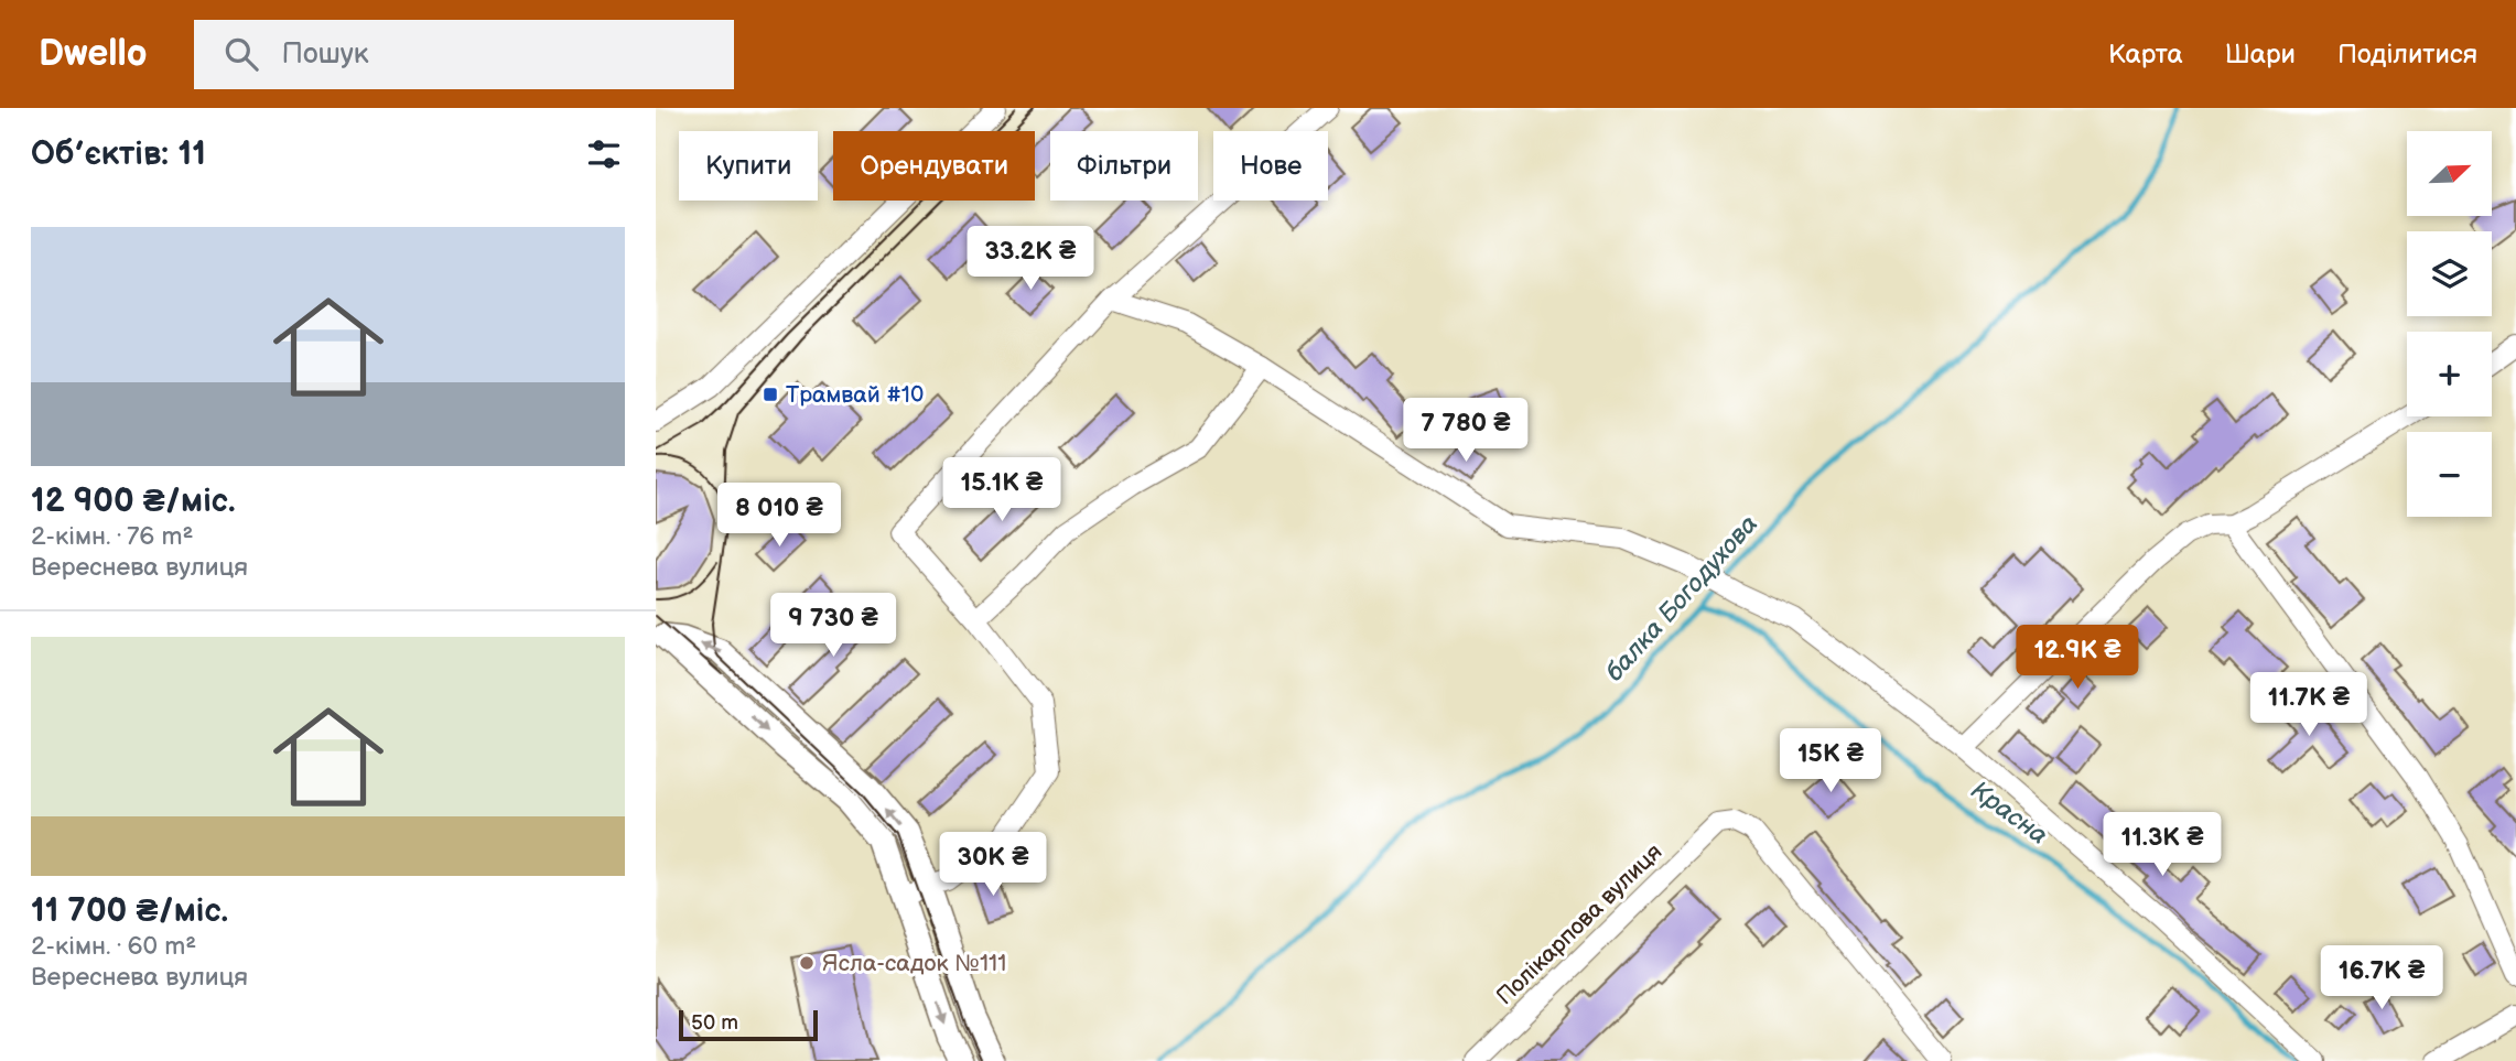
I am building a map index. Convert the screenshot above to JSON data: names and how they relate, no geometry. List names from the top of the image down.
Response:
{
  "streets": {
    "street": ["Полікарпова вулиця"]
  },
  "water": ["балка Богодухова", "Красна"],
  "places": {
    "transit": ["Трамвай #10"],
    "other": ["Ясла-садок №111"]
  },
  "scale_bar": "50 m",
  "north": "top right",
  "page": {
    "header": "Dwello",
    "search": "Пошук",
    "nav": ["Карта", "Шари", "Поділитися"],
    "heading": "Об’єктів: 11",
    "map_buttons": ["+", "−"],
    "chip": [
      "Купити",
      "Орендувати",
      "Фільтри",
      "Нове"
    ],
    "list": [
      {
        "name": "12 900 ₴/міс.",
        "note": "2-кімн. · 76 m² · Вереснева вулиця"
      },
      {
        "name": "11 700 ₴/міс.",
        "note": "2-кімн. · 60 m² · Вереснева вулиця"
      }
    ],
    "price": [
      "33.2K ₴",
      "7 780 ₴",
      "15.1K ₴",
      "8 010 ₴",
      "9 730 ₴",
      "12.9K ₴",
      "11.7K ₴",
      "15K ₴",
      "11.3K ₴",
      "30K ₴",
      "16.7K ₴"
    ],
    "scale": "50 m"
  }
}
